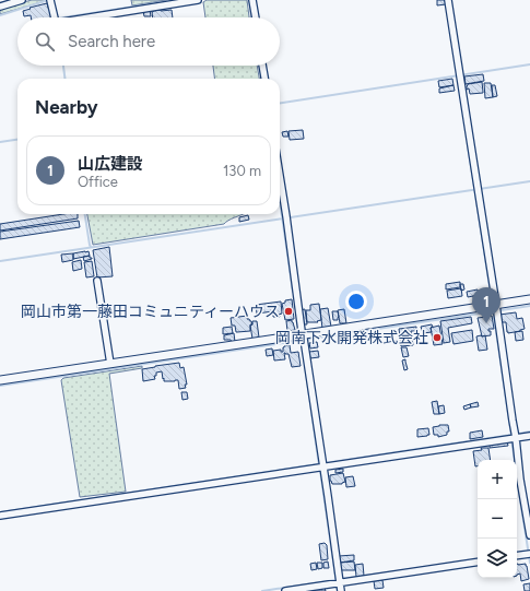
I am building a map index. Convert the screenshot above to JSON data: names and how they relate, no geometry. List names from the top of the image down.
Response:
{
  "places": ["岡山市第一藤田コミュニティーハウス", "岡南下水開発株式会社"],
  "page": {
    "search": "Search here",
    "heading": "Nearby",
    "list": [
      {
        "mark": "1",
        "name": "山広建設",
        "note": "Office",
        "value": "130 m"
      }
    ],
    "pins": "1",
    "map_buttons": ["+", "−"]
  }
}
